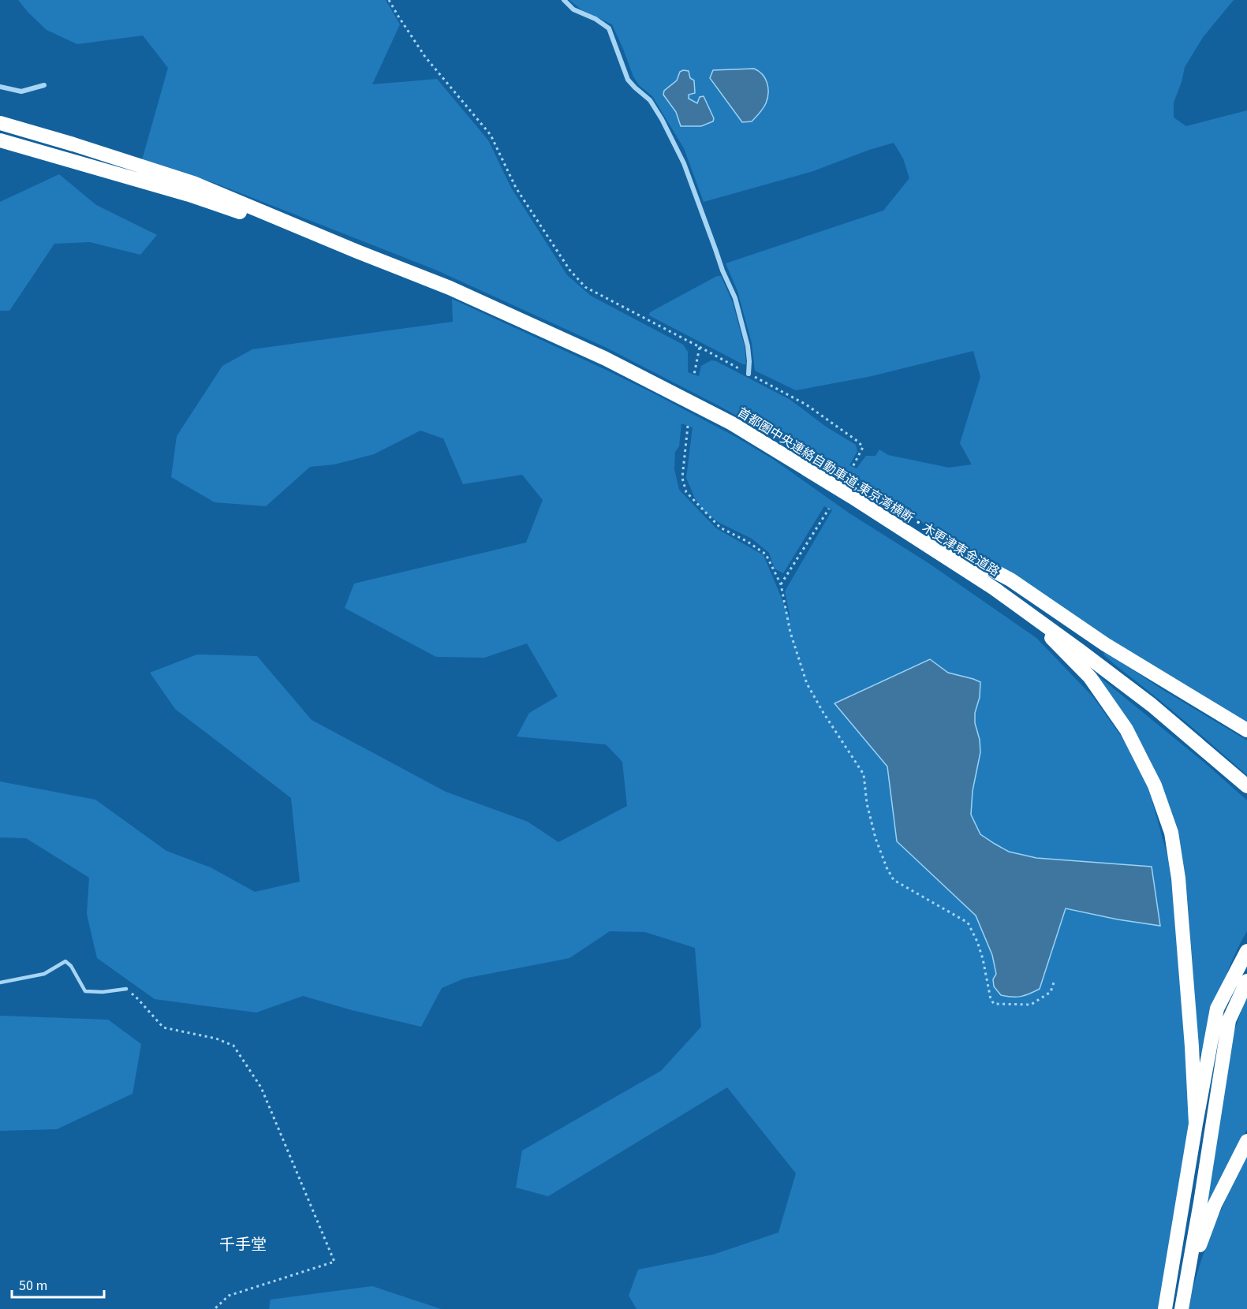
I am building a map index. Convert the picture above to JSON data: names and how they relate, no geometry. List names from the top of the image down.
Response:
{
  "streets": {
    "highway": ["首都圏中央連絡自動車道;東京湾横断・木更津東金道路"]
  },
  "districts": ["千手堂"],
  "scale_bar": "50 m"
}
